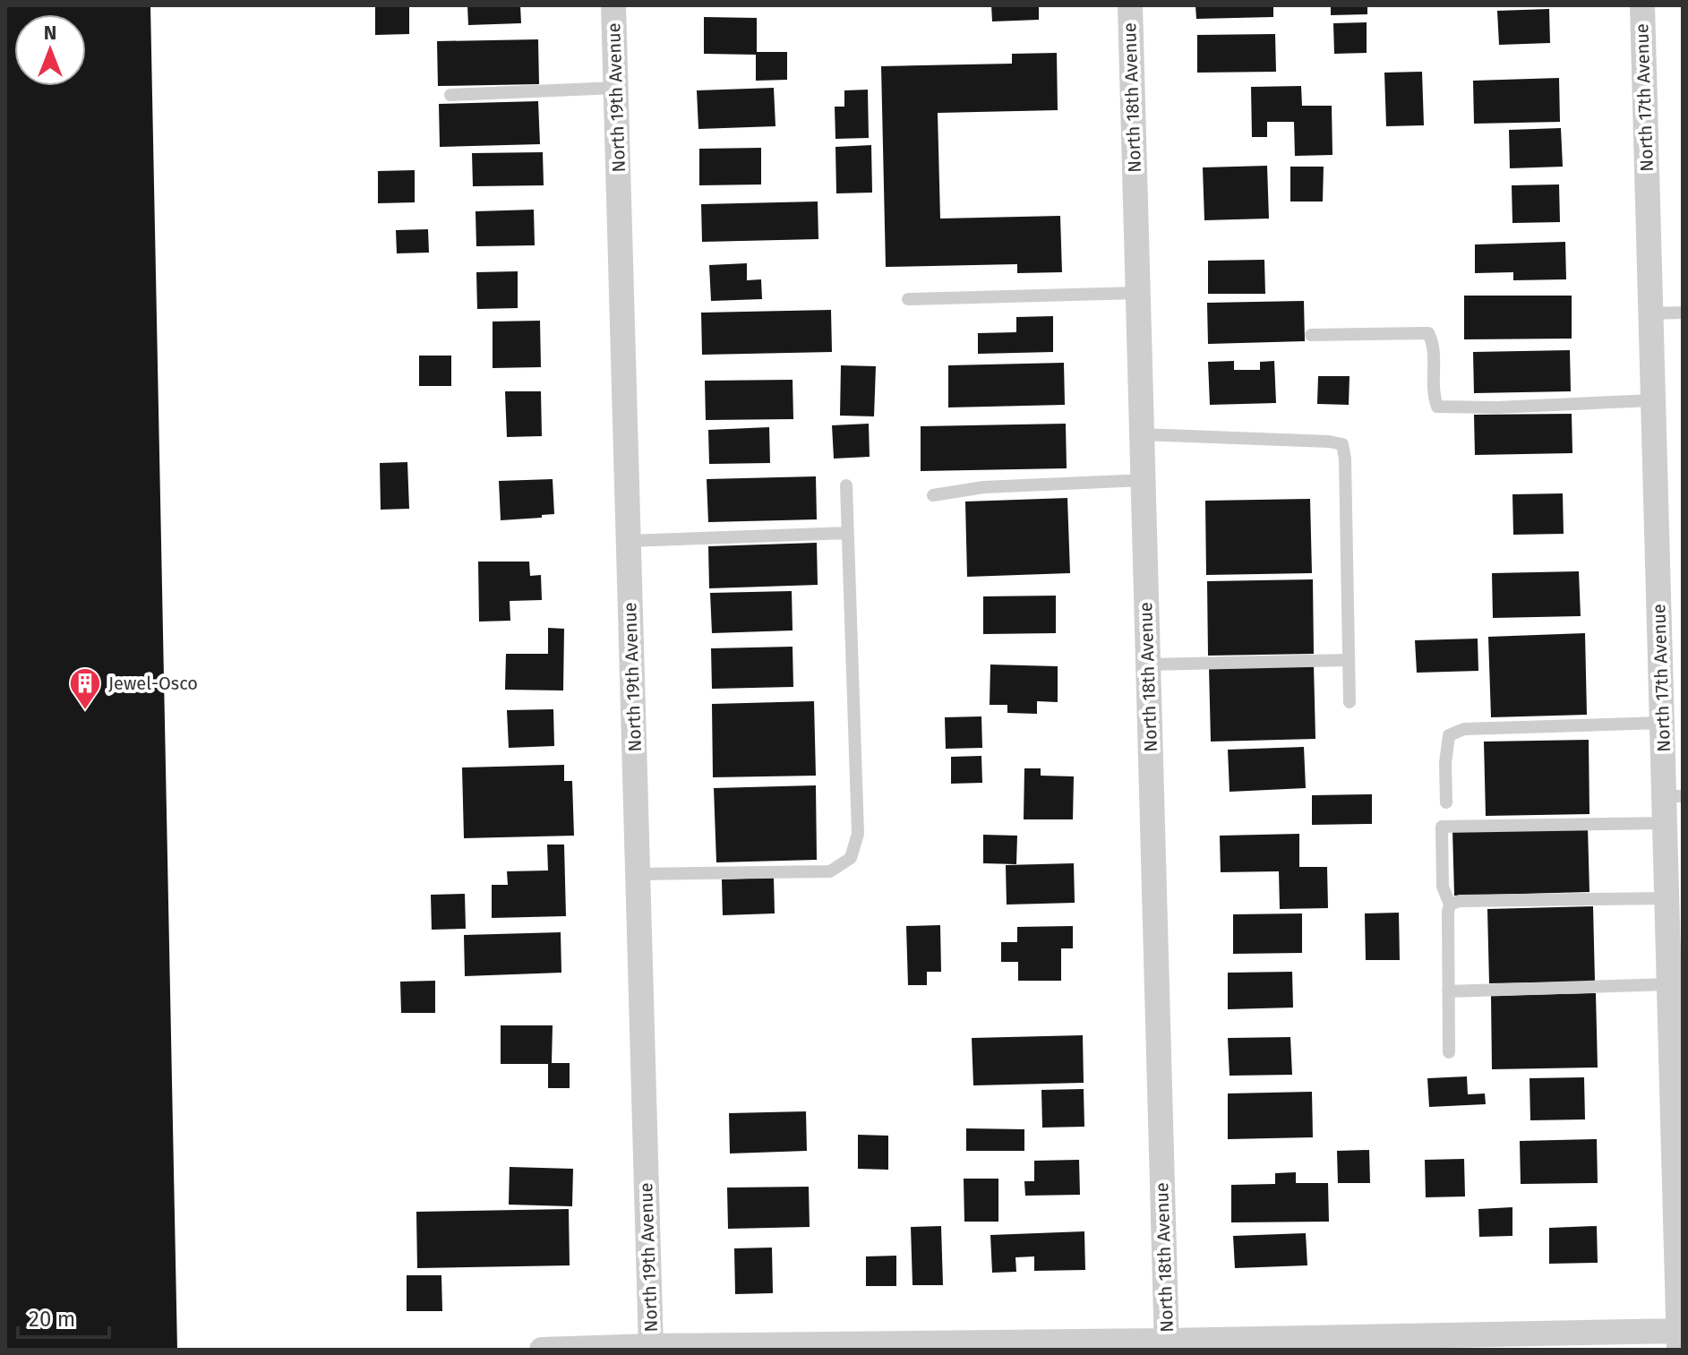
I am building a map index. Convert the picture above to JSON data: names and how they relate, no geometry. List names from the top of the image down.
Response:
{
  "streets": {
    "street": ["North 19th Avenue", "North 18th Avenue", "North 17th Avenue"]
  },
  "places": {
    "building": ["Jewel-Osco"]
  },
  "scale_bar": "20 m",
  "north": "top"
}
